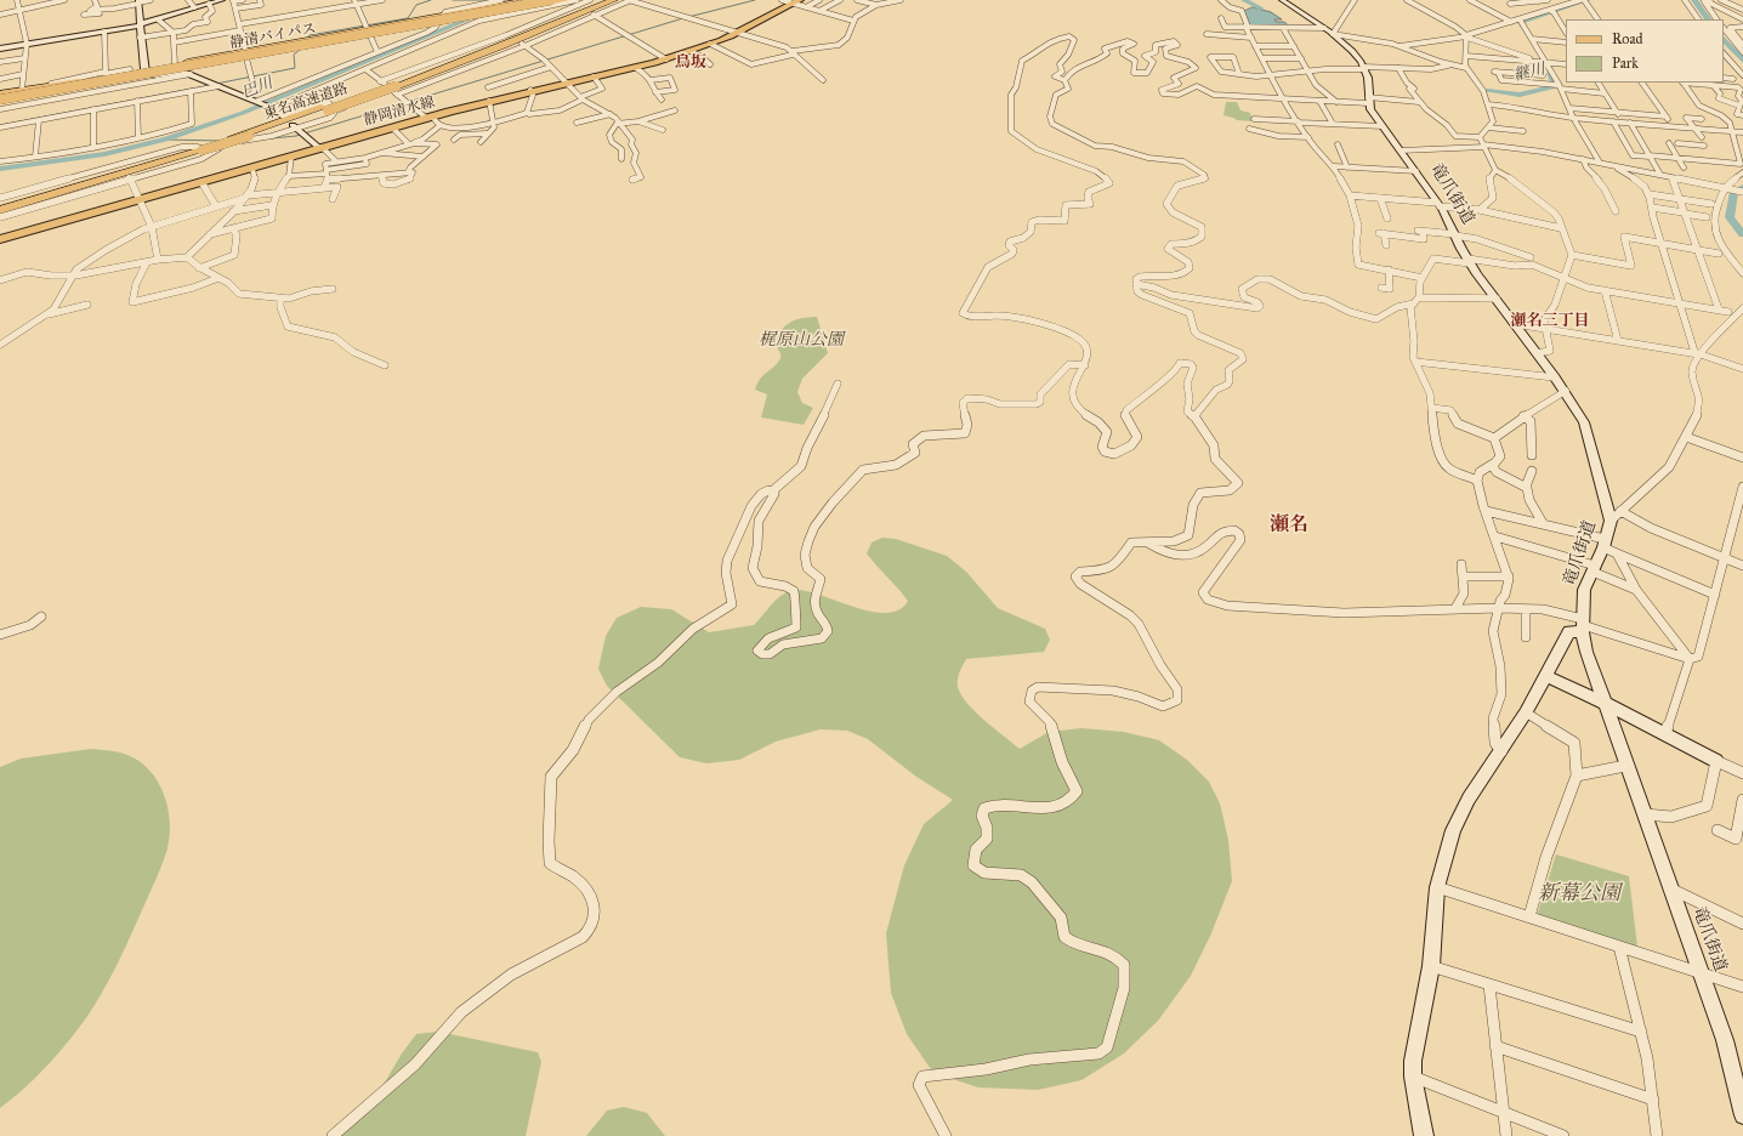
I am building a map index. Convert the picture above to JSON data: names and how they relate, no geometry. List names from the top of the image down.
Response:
{
  "streets": {
    "highway": ["静清バイパス", "東名高速道路"],
    "main road": ["静岡清水線", "竜爪街道"]
  },
  "districts": ["鳥坂", "瀬名三丁目", "瀬名"],
  "water": ["継川", "巴川"],
  "parks": ["梶原山公園", "新幕公園"],
  "legend": ["Road", "Park"]
}
